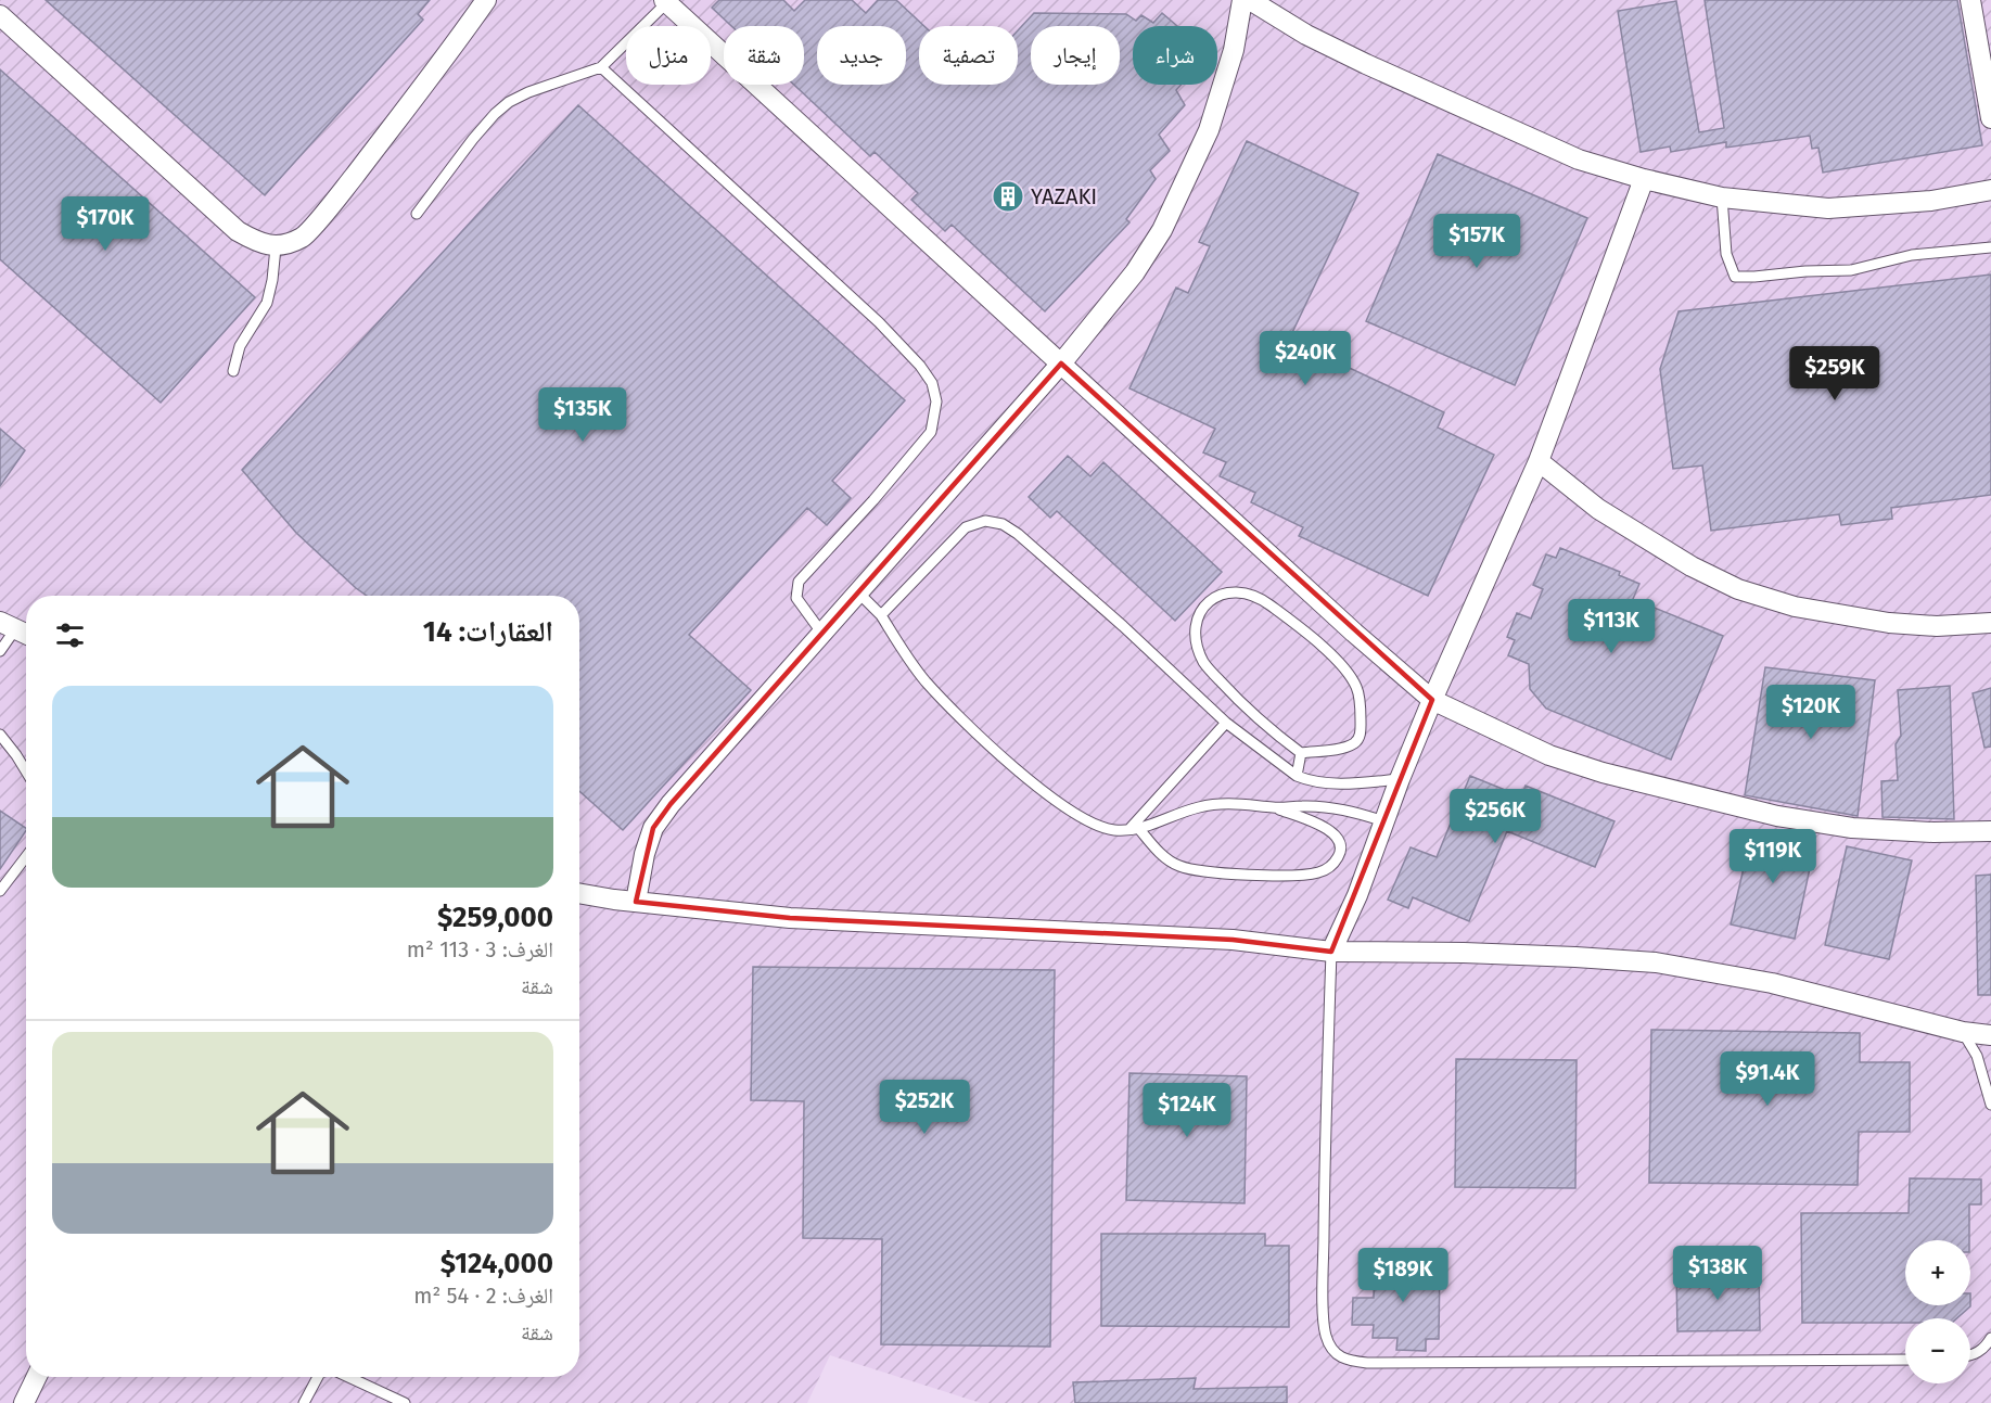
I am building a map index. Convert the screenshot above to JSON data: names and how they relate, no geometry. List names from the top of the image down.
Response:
{
  "places": {
    "building": ["YAZAKI"]
  },
  "page": {
    "chip": [
      "شراء",
      "إيجار",
      "تصفية",
      "جديد",
      "شقة",
      "منزل"
    ],
    "price": [
      "$170K",
      "$157K",
      "$240K",
      "$259K",
      "$135K",
      "$113K",
      "$120K",
      "$256K",
      "$119K",
      "$91.4K",
      "$252K",
      "$124K",
      "$138K",
      "$189K"
    ],
    "heading": "العقارات: 14",
    "list": [
      {
        "name": "$259,000",
        "note": "الغرف: 3 · 113 m² · شقة"
      },
      {
        "name": "$124,000",
        "note": "الغرف: 2 · 54 m² · شقة"
      }
    ],
    "map_buttons": ["+", "−"]
  }
}
